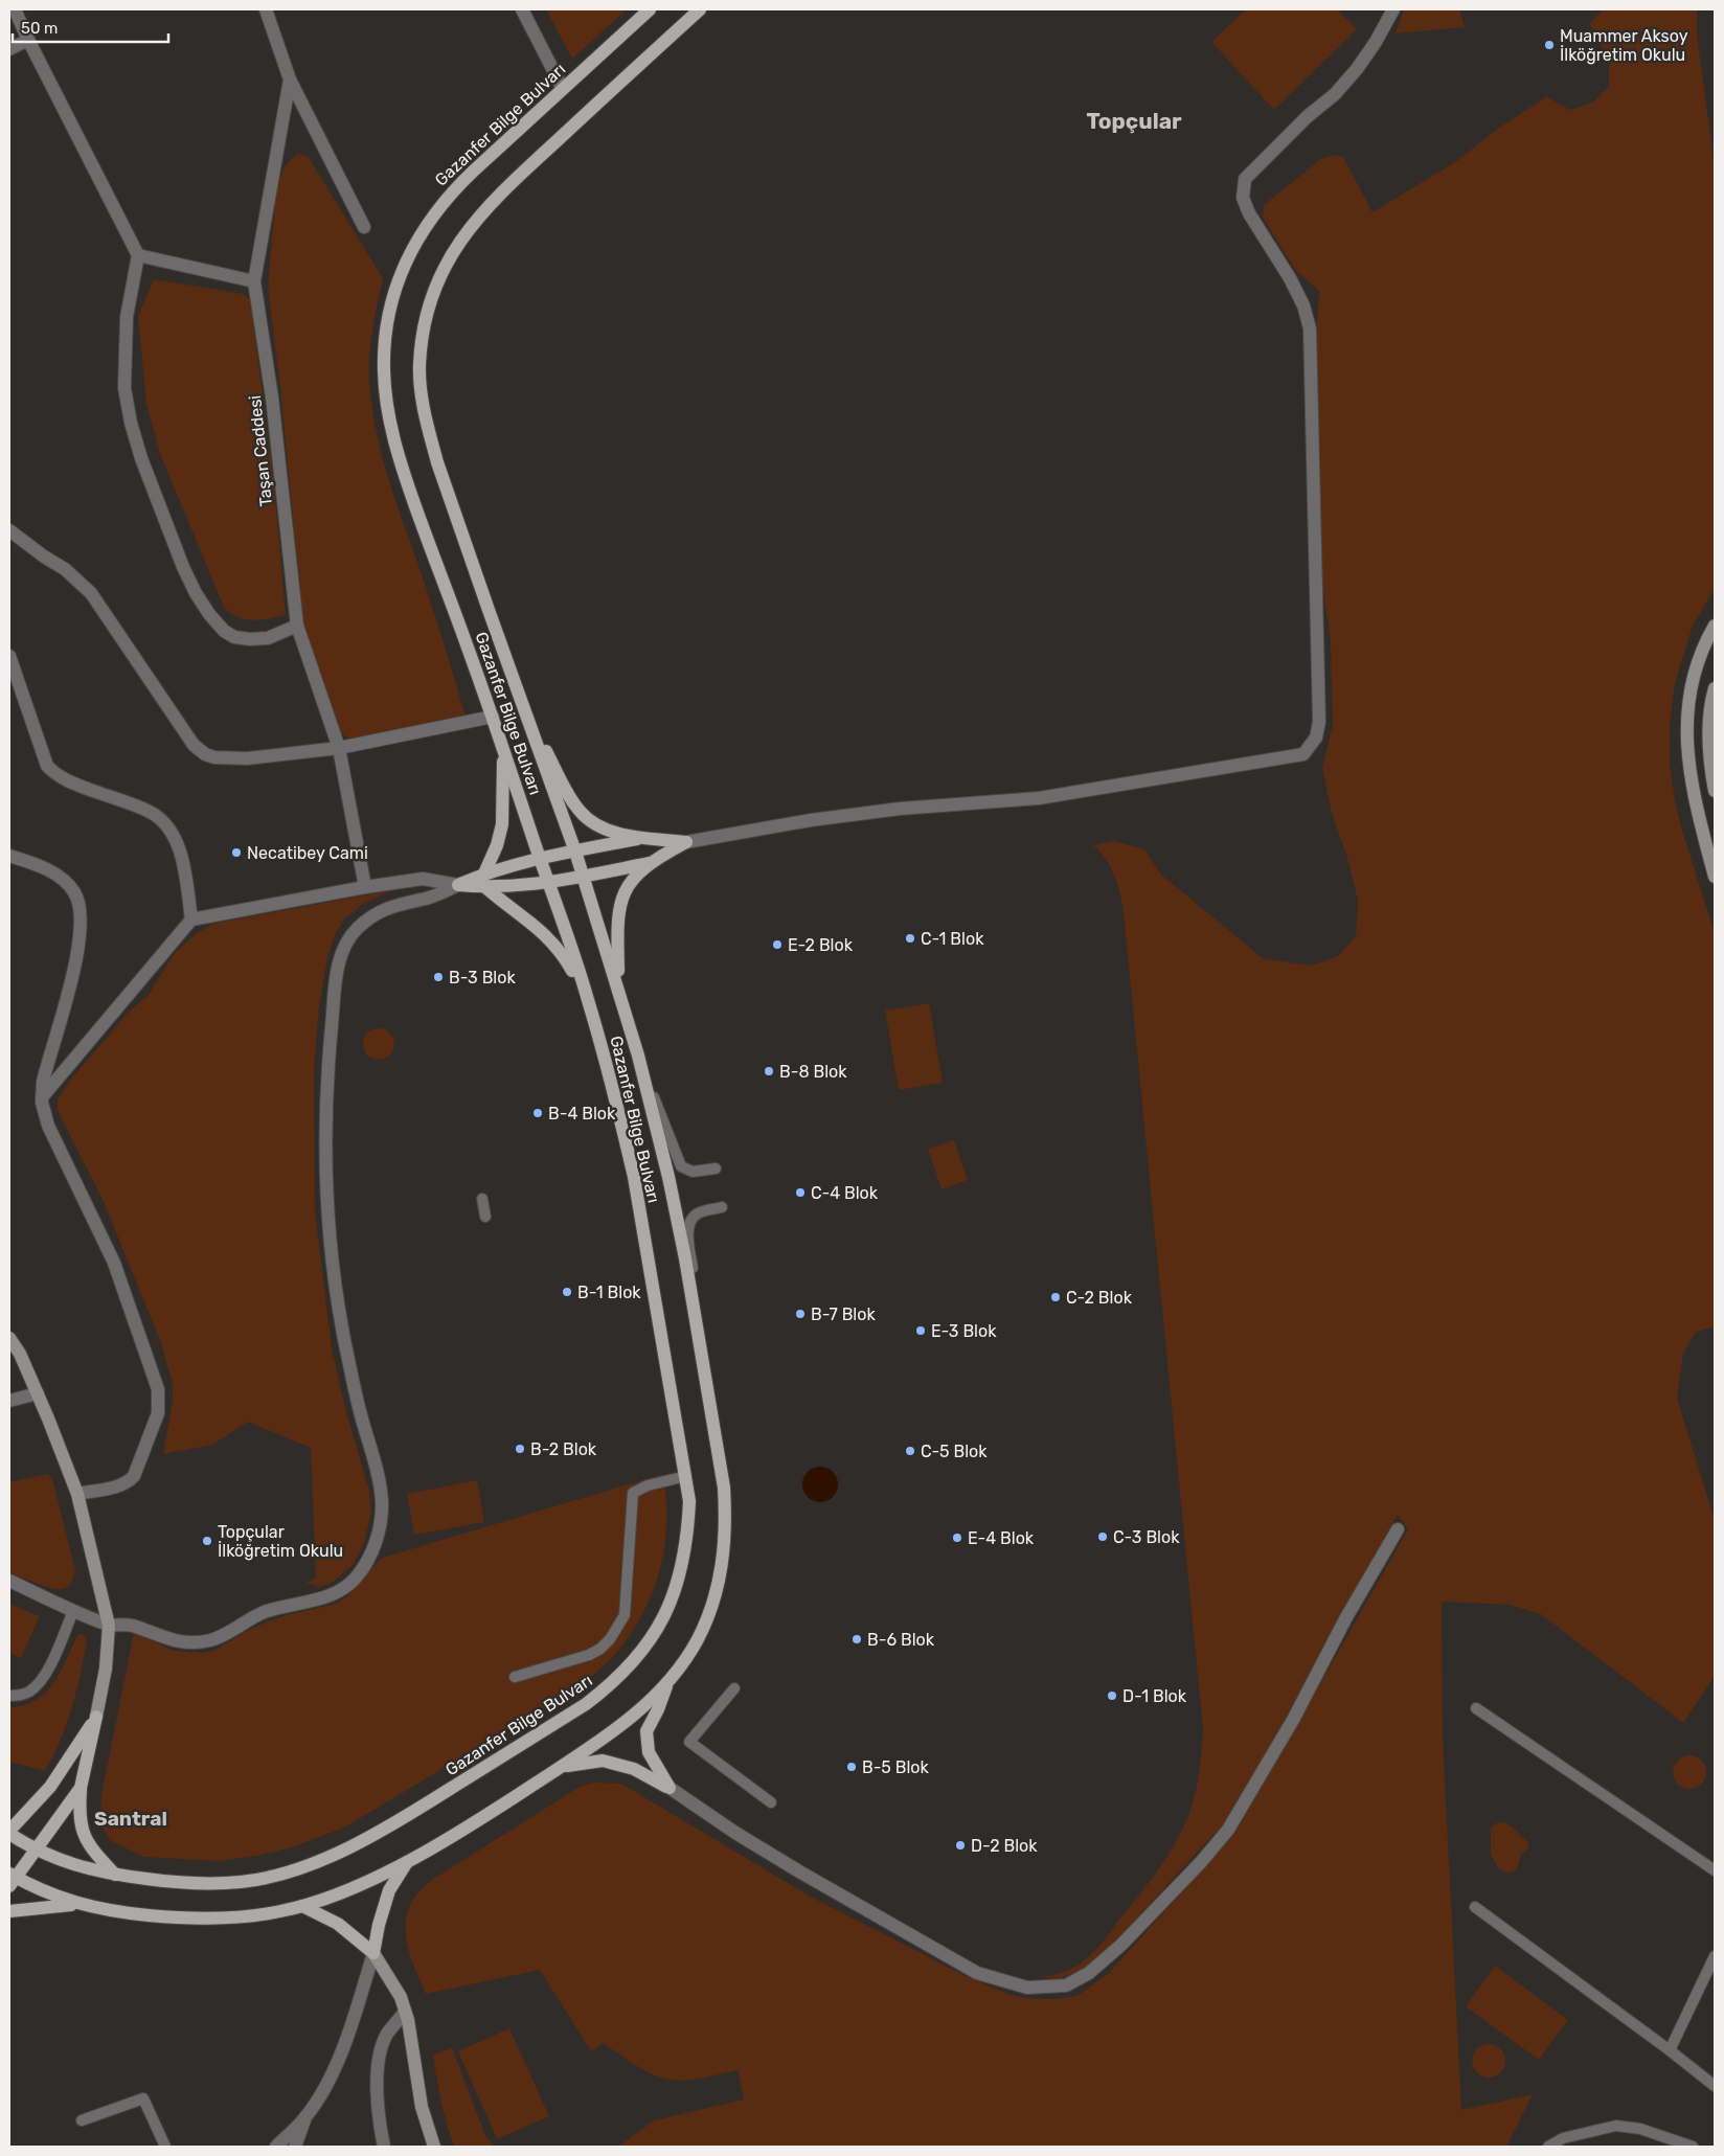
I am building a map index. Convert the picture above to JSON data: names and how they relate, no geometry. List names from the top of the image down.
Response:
{
  "streets": {
    "main road": ["Gazanfer Bilge Bulvarı"],
    "street": ["Taşan Caddesi"]
  },
  "districts": ["Topçular", "Santral"],
  "places": [
    "Muammer Aksoy İlköğretim Okulu",
    "Necatibey Cami",
    "C-1 Blok",
    "E-2 Blok",
    "B-3 Blok",
    "B-8 Blok",
    "B-4 Blok",
    "C-4 Blok",
    "B-1 Blok",
    "C-2 Blok",
    "B-7 Blok",
    "E-3 Blok",
    "B-2 Blok",
    "C-5 Blok",
    "C-3 Blok",
    "E-4 Blok",
    "Topçular İlköğretim Okulu",
    "B-6 Blok",
    "D-1 Blok",
    "B-5 Blok",
    "D-2 Blok"
  ],
  "scale_bar": "50 m"
}
